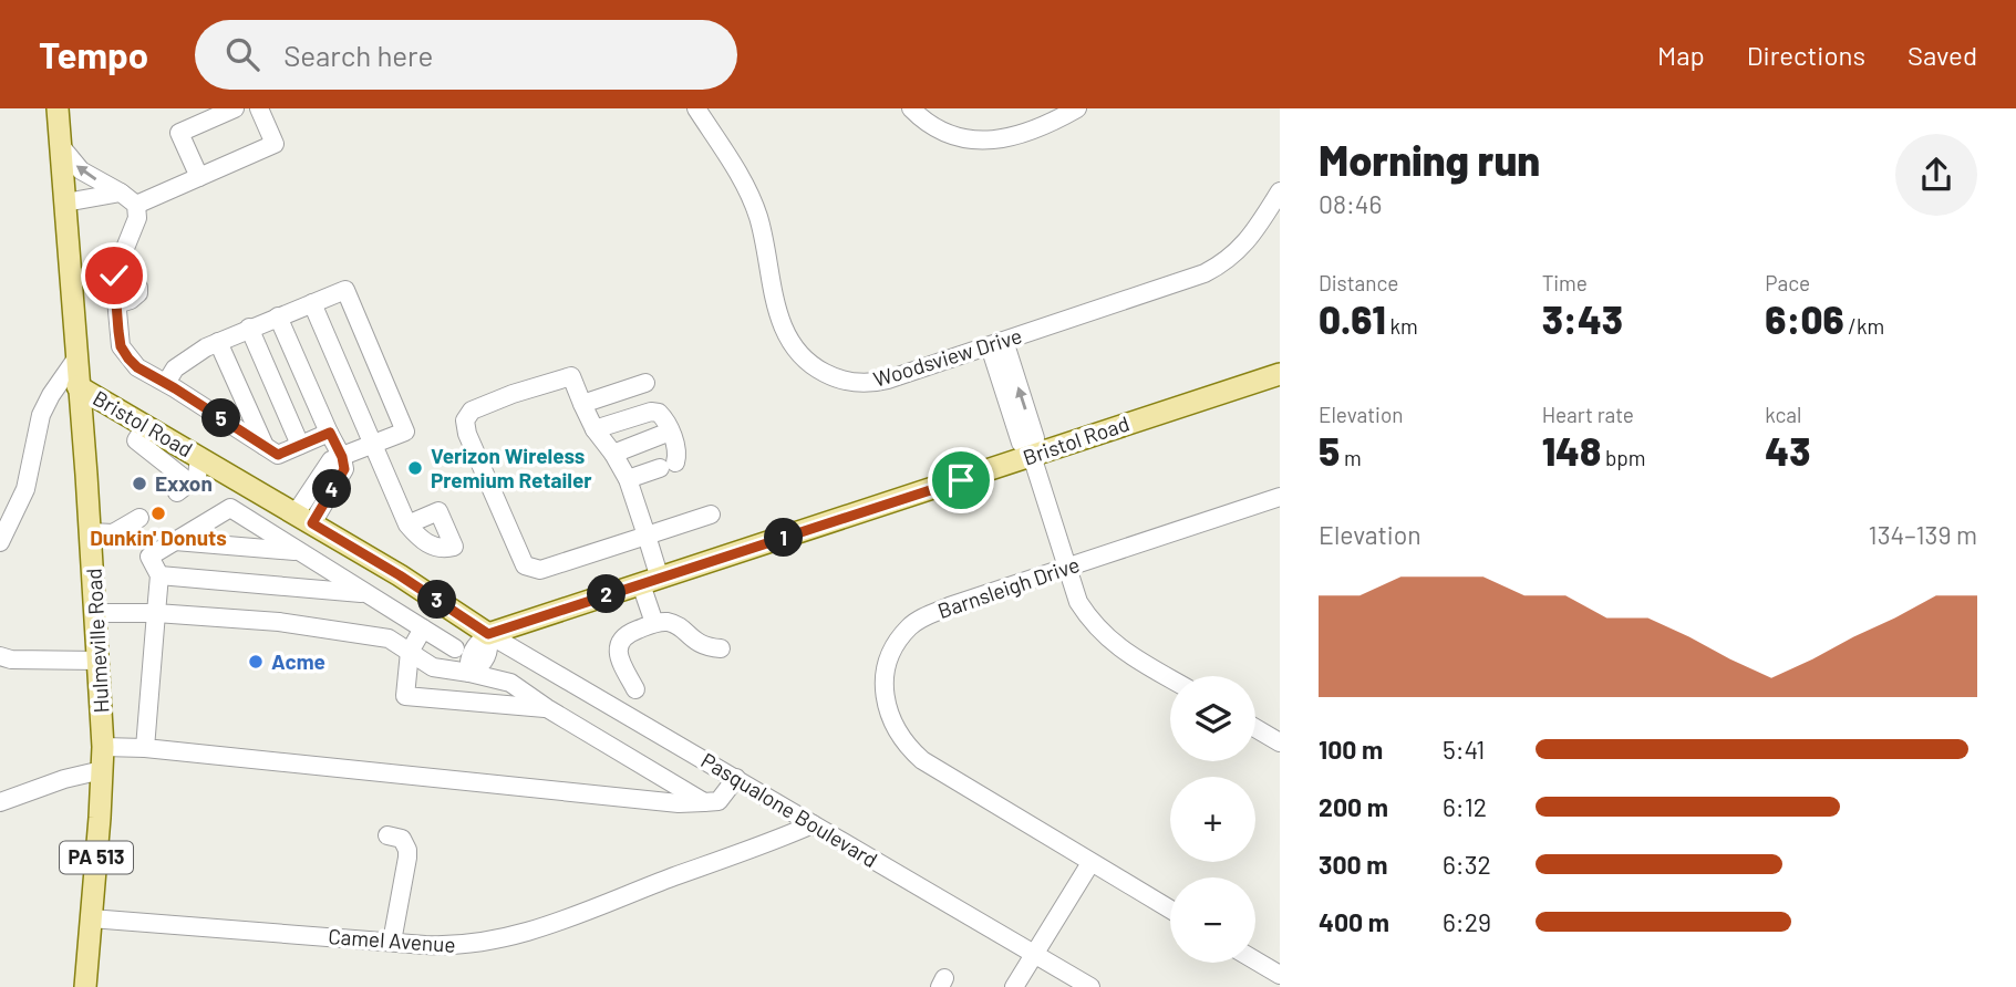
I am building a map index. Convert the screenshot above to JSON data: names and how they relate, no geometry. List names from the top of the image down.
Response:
{
  "streets": {
    "main road": ["Bristol Road", "Hulmeville Road", "PA 513"],
    "street": [
      "Woodsview Drive",
      "Barnsleigh Drive",
      "Pasqualone Boulevard",
      "Camel Avenue"
    ]
  },
  "crossings": [
    ["Bristol Road", "Hulmeville Road"],
    ["Bristol Road", "Pasqualone Boulevard"],
    ["Hulmeville Road", "Camel Avenue"],
    ["Pasqualone Boulevard", "Camel Avenue"]
  ],
  "places": [
    "Verizon Wireless Premium Retailer",
    "Exxon",
    "Dunkin' Donuts",
    "Acme"
  ],
  "page": {
    "header": "Tempo",
    "search": "Search here",
    "nav": ["Map", "Directions", "Saved"],
    "heading": ["Morning run", "08:46"],
    "stats": [
      ["Distance", "0.61 km"],
      ["Time", "3:43"],
      ["Pace", "6:06 /km"],
      ["Elevation", "5 m"],
      ["Heart rate", "148 bpm"],
      ["kcal", "43"]
    ],
    "pins": [
      "5",
      "4",
      "1",
      "2",
      "3"
    ],
    "chart": ["Elevation", "134–139 m"],
    "map_buttons": ["+", "−"],
    "list": [
      {
        "name": "100 m",
        "note": "5:41"
      },
      {
        "name": "200 m",
        "note": "6:12"
      },
      {
        "name": "300 m",
        "note": "6:32"
      },
      {
        "name": "400 m",
        "note": "6:29"
      }
    ]
  }
}
